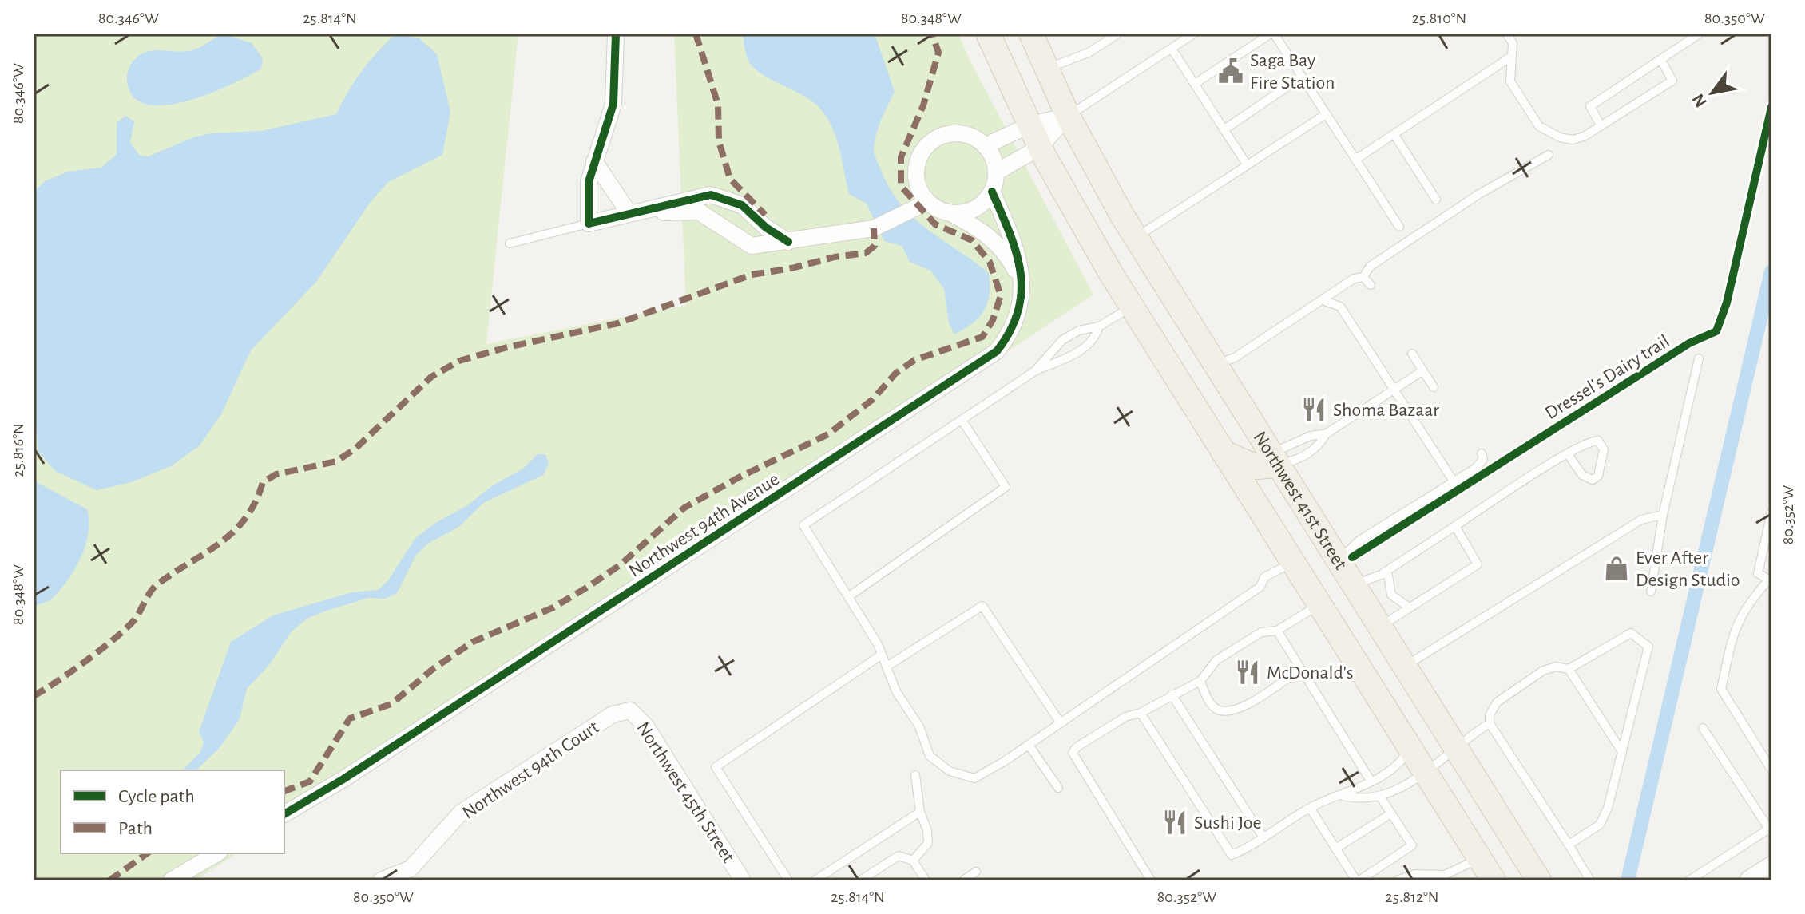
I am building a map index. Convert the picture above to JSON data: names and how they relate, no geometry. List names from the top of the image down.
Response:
{
  "streets": {
    "main road": ["Northwest 41st Street"],
    "street": ["Northwest 94th Avenue", "Northwest 94th Court", "Northwest 45th Street"],
    "cycle path": ["Dressel's Dairy trail"]
  },
  "crossings": [
    ["Northwest 94th Court", "Northwest 45th Street"]
  ],
  "places": {
    "public building": ["Saga Bay Fire Station"],
    "restaurant": ["Shoma Bazaar", "McDonald's", "Sushi Joe"],
    "shop": ["Ever After Design Studio"]
  },
  "legend": ["Cycle path", "Path"],
  "north": "bottom left",
  "coordinates": [
    "80.346°W",
    "25.814°N",
    "80.348°W",
    "25.810°N",
    "80.350°W",
    "25.816°N",
    "80.352°W",
    "25.812°N"
  ]
}
